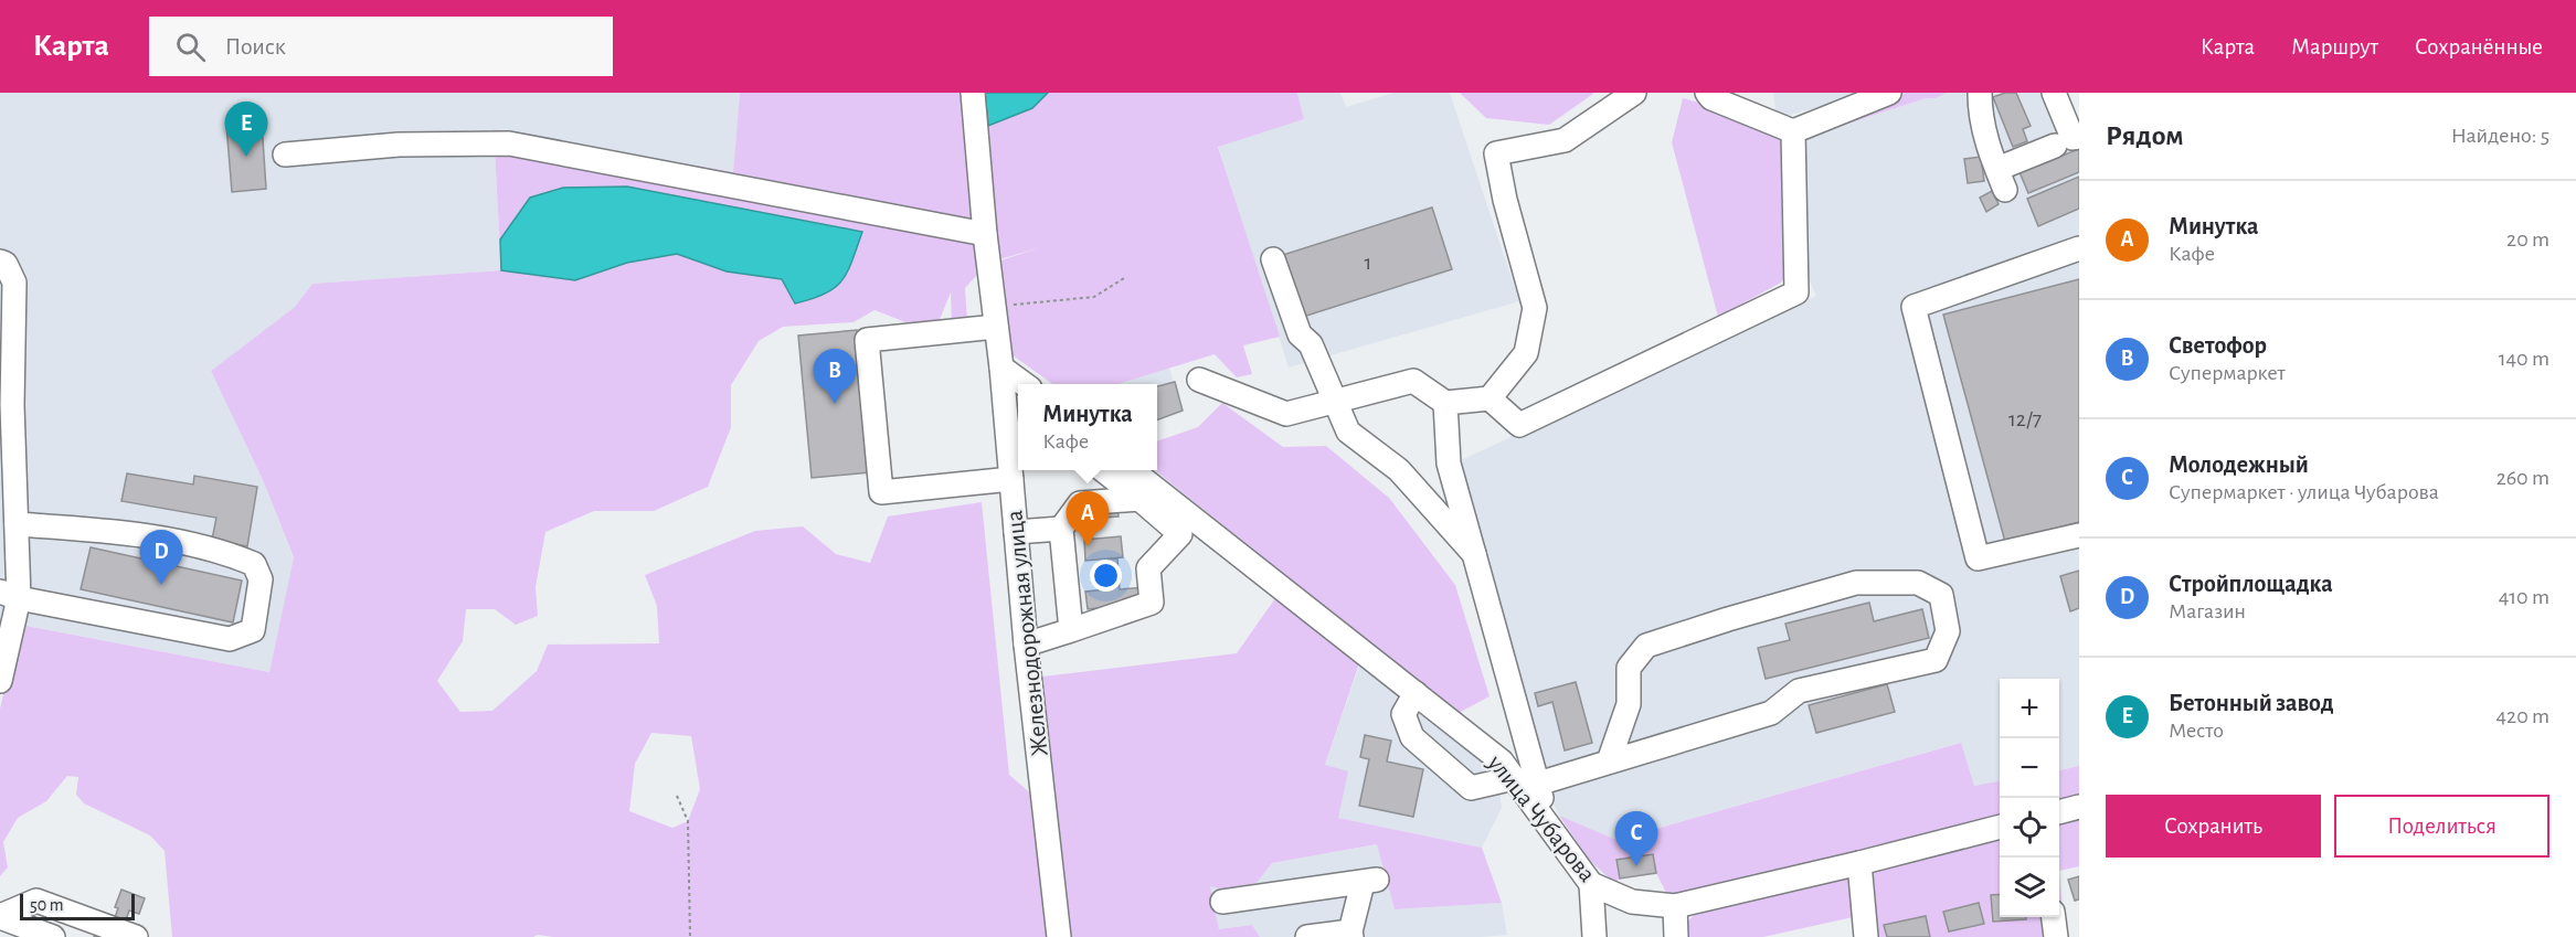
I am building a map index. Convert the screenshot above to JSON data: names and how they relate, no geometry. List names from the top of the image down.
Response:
{
  "streets": {
    "street": ["Железнодорожная улица", "улица Чубарова"]
  },
  "house_numbers": ["1", "12/7"],
  "scale_bar": "50 m",
  "page": {
    "header": "Карта",
    "search": "Поиск",
    "nav": ["Карта", "Маршрут", "Сохранённые"],
    "heading": ["Рядом", "Найдено: 5"],
    "pins": [
      "E",
      "B",
      "A",
      "D",
      "C"
    ],
    "list": [
      {
        "mark": "A",
        "name": "Минутка",
        "note": "Кафе",
        "value": "20 m"
      },
      {
        "mark": "B",
        "name": "Светофор",
        "note": "Супермаркет",
        "value": "140 m"
      },
      {
        "mark": "C",
        "name": "Молодежный",
        "note": "Супермаркет · улица Чубарова",
        "value": "260 m"
      },
      {
        "mark": "D",
        "name": "Стройплощадка",
        "note": "Магазин",
        "value": "410 m"
      },
      {
        "mark": "E",
        "name": "Бетонный завод",
        "note": "Место",
        "value": "420 m"
      }
    ],
    "popup": ["Минутка", "Кафе"],
    "map_buttons": ["+", "−"],
    "buttons": ["Сохранить", "Поделиться"],
    "scale": "50 m"
  }
}
